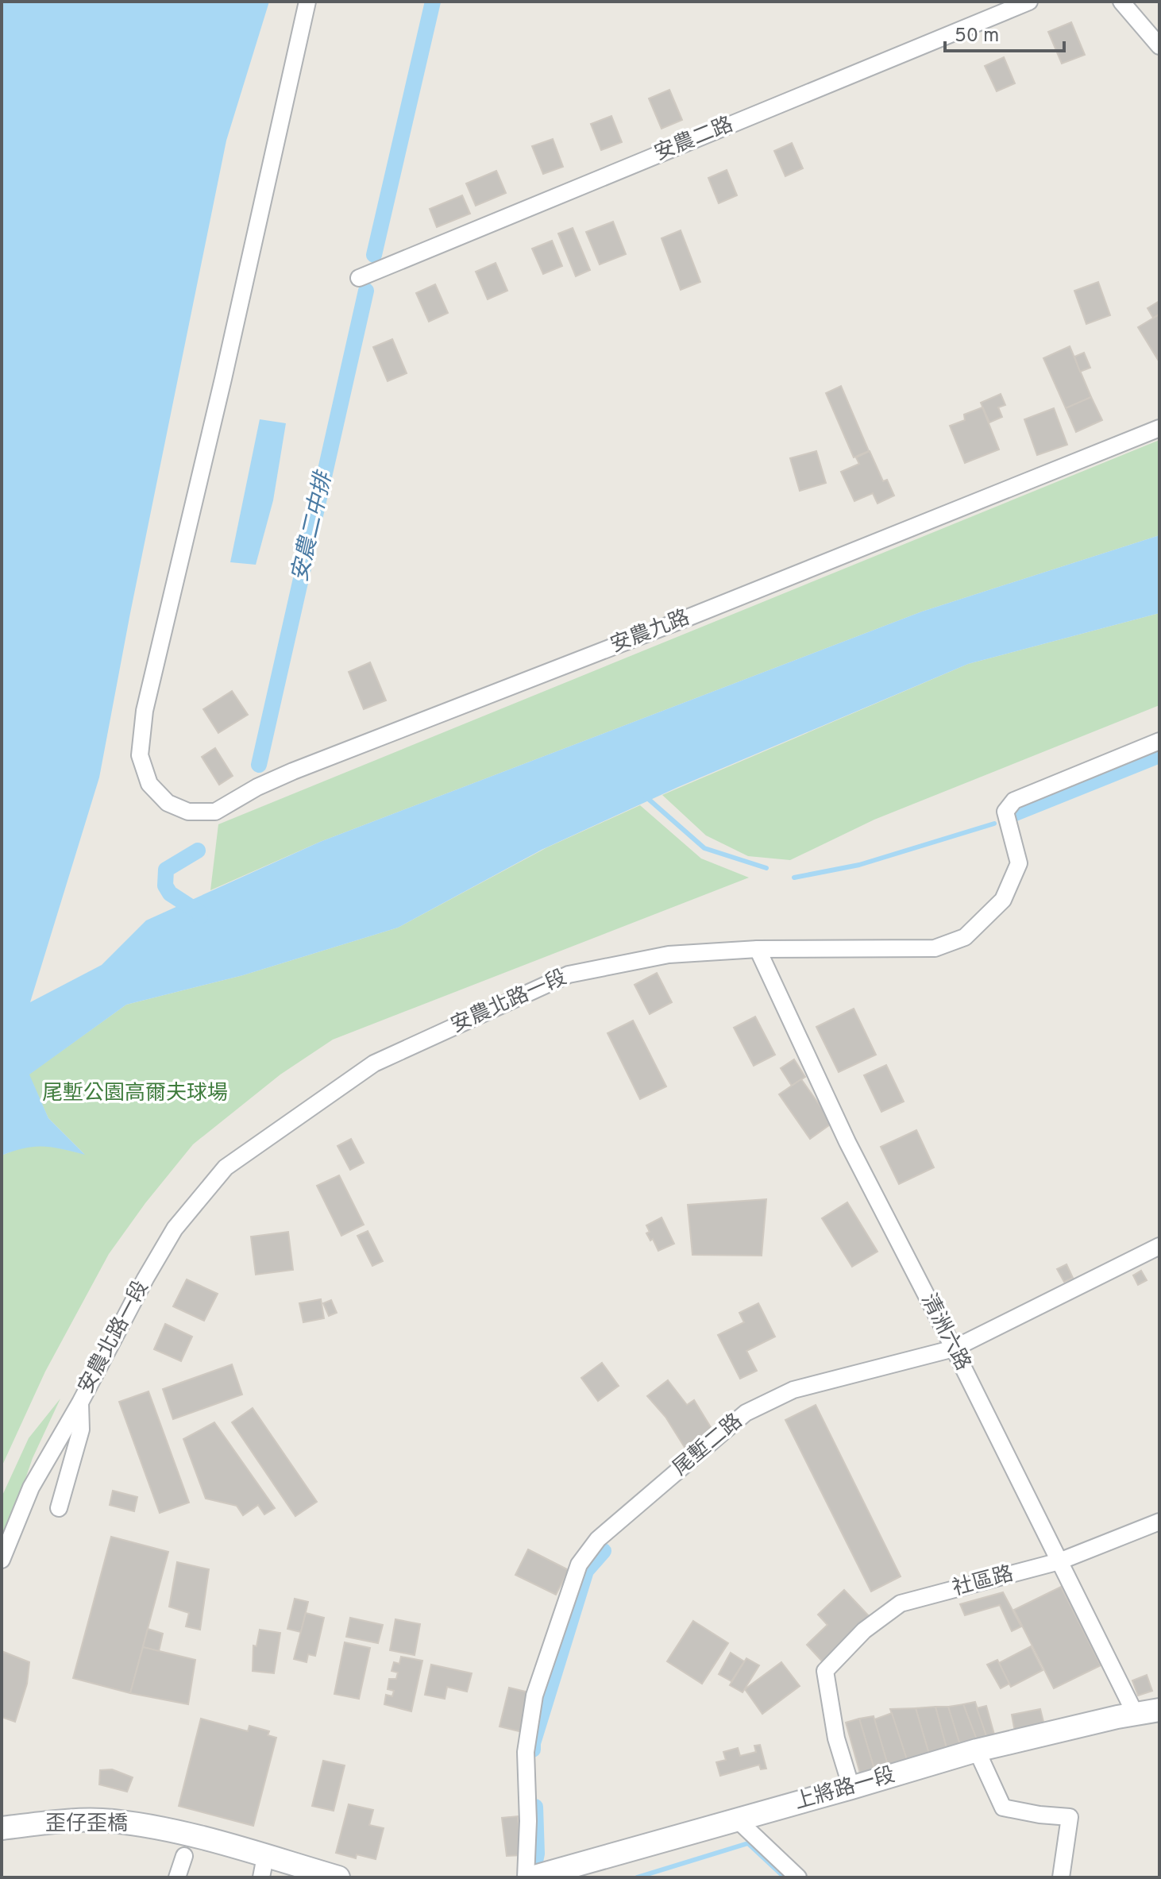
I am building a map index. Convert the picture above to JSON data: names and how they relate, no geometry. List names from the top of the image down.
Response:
{
  "streets": {
    "main road": ["上將路一段", "歪仔歪橋"],
    "street": [
      "安農二路",
      "安農九路",
      "安農北路一段",
      "清洲六路",
      "尾塹二路",
      "社區路"
    ]
  },
  "crossings": [
    ["安農北路一段", "清洲六路"],
    ["清洲六路", "尾塹二路"],
    ["清洲六路", "社區路"],
    ["清洲六路", "上將路一段"],
    ["社區路", "上將路一段"]
  ],
  "water": ["安農二中排"],
  "parks": ["尾塹公園高爾夫球場"],
  "scale_bar": "50 m"
}
